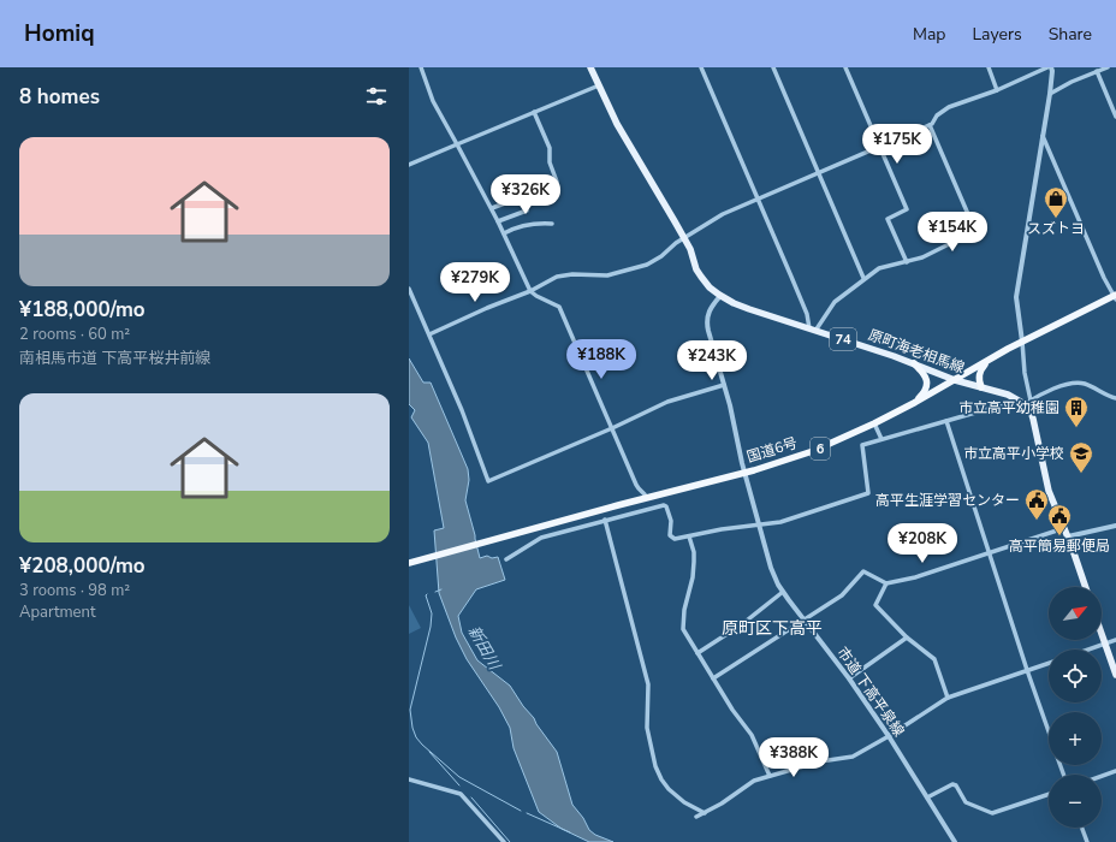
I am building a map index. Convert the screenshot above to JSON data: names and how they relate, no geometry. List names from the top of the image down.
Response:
{
  "streets": {
    "highway": ["6", "国道6号"],
    "main road": ["74", "原町海老相馬線"],
    "street": ["市道 下高平泉線"]
  },
  "crossings": [
    ["原町海老相馬線", "国道6号"],
    ["原町海老相馬線", "市道 下高平泉線"],
    ["国道6号", "市道 下高平泉線"]
  ],
  "districts": ["原町区下高平"],
  "water": ["新田川"],
  "places": {
    "shop": ["スズトヨ"],
    "building": ["市立高平幼稚園"],
    "school or university": ["市立高平小学校"],
    "public building": ["高平生涯学習センター", "高平簡易郵便局"]
  },
  "north": "top right",
  "page": {
    "header": "Homiq",
    "nav": ["Map", "Layers", "Share"],
    "heading": "8 homes",
    "price": [
      "¥175K",
      "¥326K",
      "¥154K",
      "¥279K",
      "¥188K",
      "¥243K",
      "¥208K",
      "¥388K"
    ],
    "list": [
      {
        "name": "¥188,000/mo",
        "note": "2 rooms · 60 m² · 南相馬市道 下高平桜井前線"
      },
      {
        "name": "¥208,000/mo",
        "note": "3 rooms · 98 m² · Apartment"
      }
    ],
    "map_buttons": ["+", "−"]
  }
}
